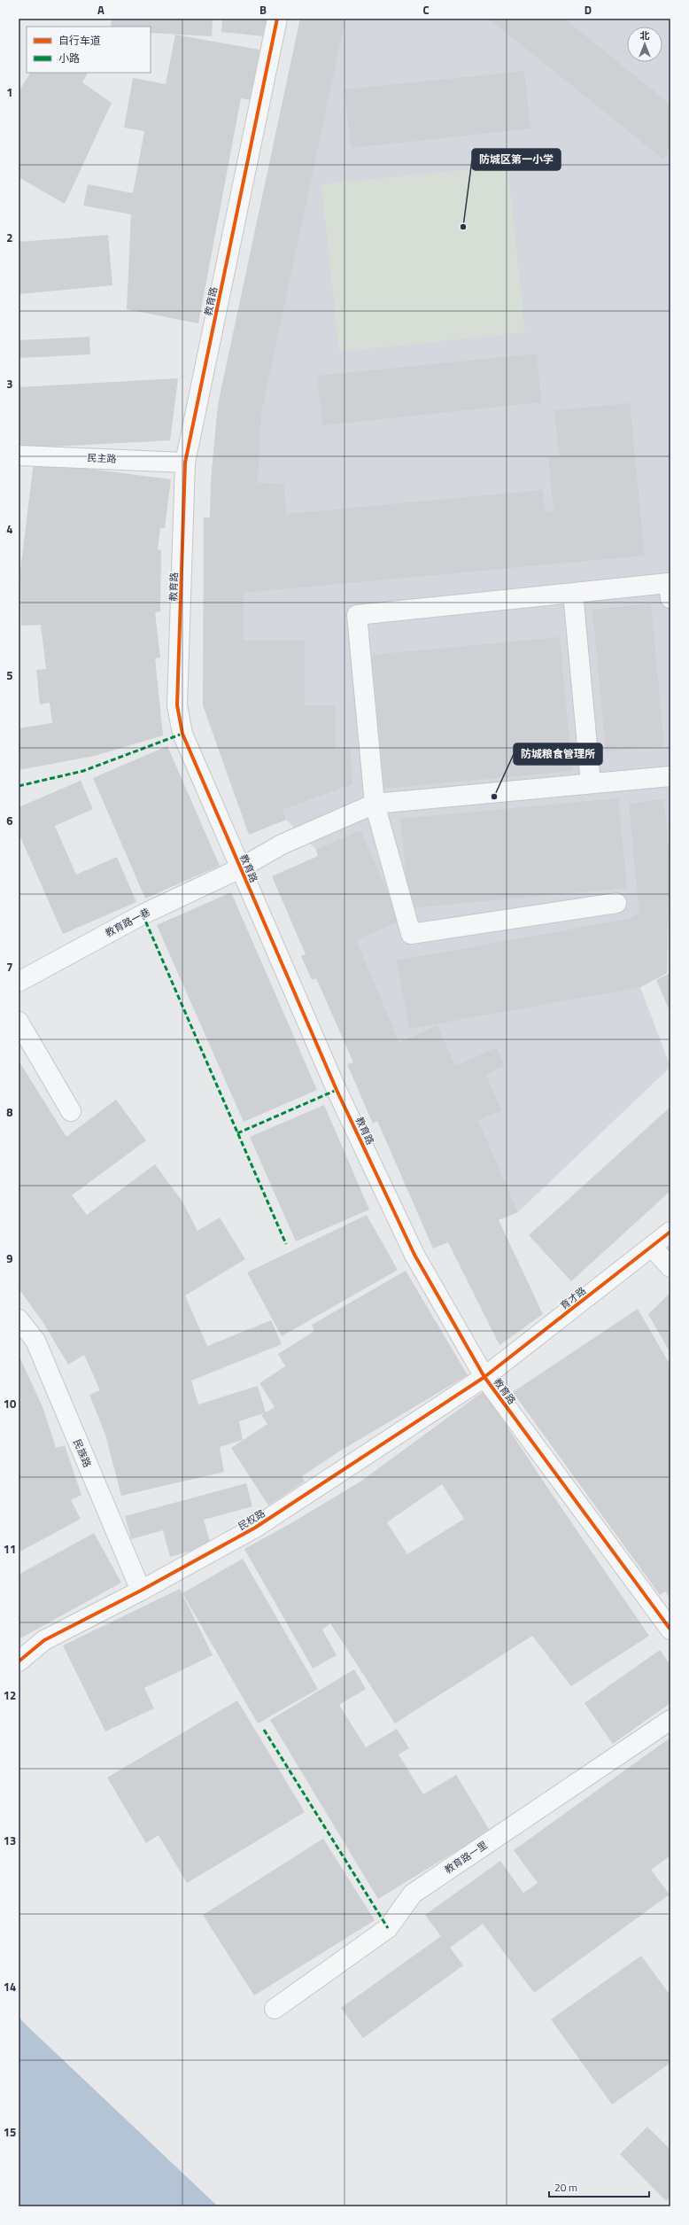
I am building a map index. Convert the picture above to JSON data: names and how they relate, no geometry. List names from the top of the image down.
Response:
{
  "streets": {
    "street": [
      "教育路",
      "民主路",
      "教育路一巷",
      "育才路",
      "民族路",
      "民权路",
      "教育路一里"
    ]
  },
  "crossings": [
    ["教育路", "民主路"],
    ["教育路", "教育路一巷"],
    ["教育路", "育才路"],
    ["教育路", "民权路"],
    ["育才路", "民权路"],
    ["民族路", "民权路"]
  ],
  "places": ["防城区第一小学", "防城粮食管理所"],
  "legend": ["自行车道", "小路"],
  "scale_bar": "20 m",
  "north": "top",
  "grid": {
    "columns": [
      "A",
      "B",
      "C",
      "D"
    ],
    "rows": [
      "1",
      "2",
      "3",
      "4",
      "5",
      "6",
      "7",
      "8",
      "9",
      "10",
      "11",
      "12",
      "13",
      "14",
      "15"
    ]
  }
}
